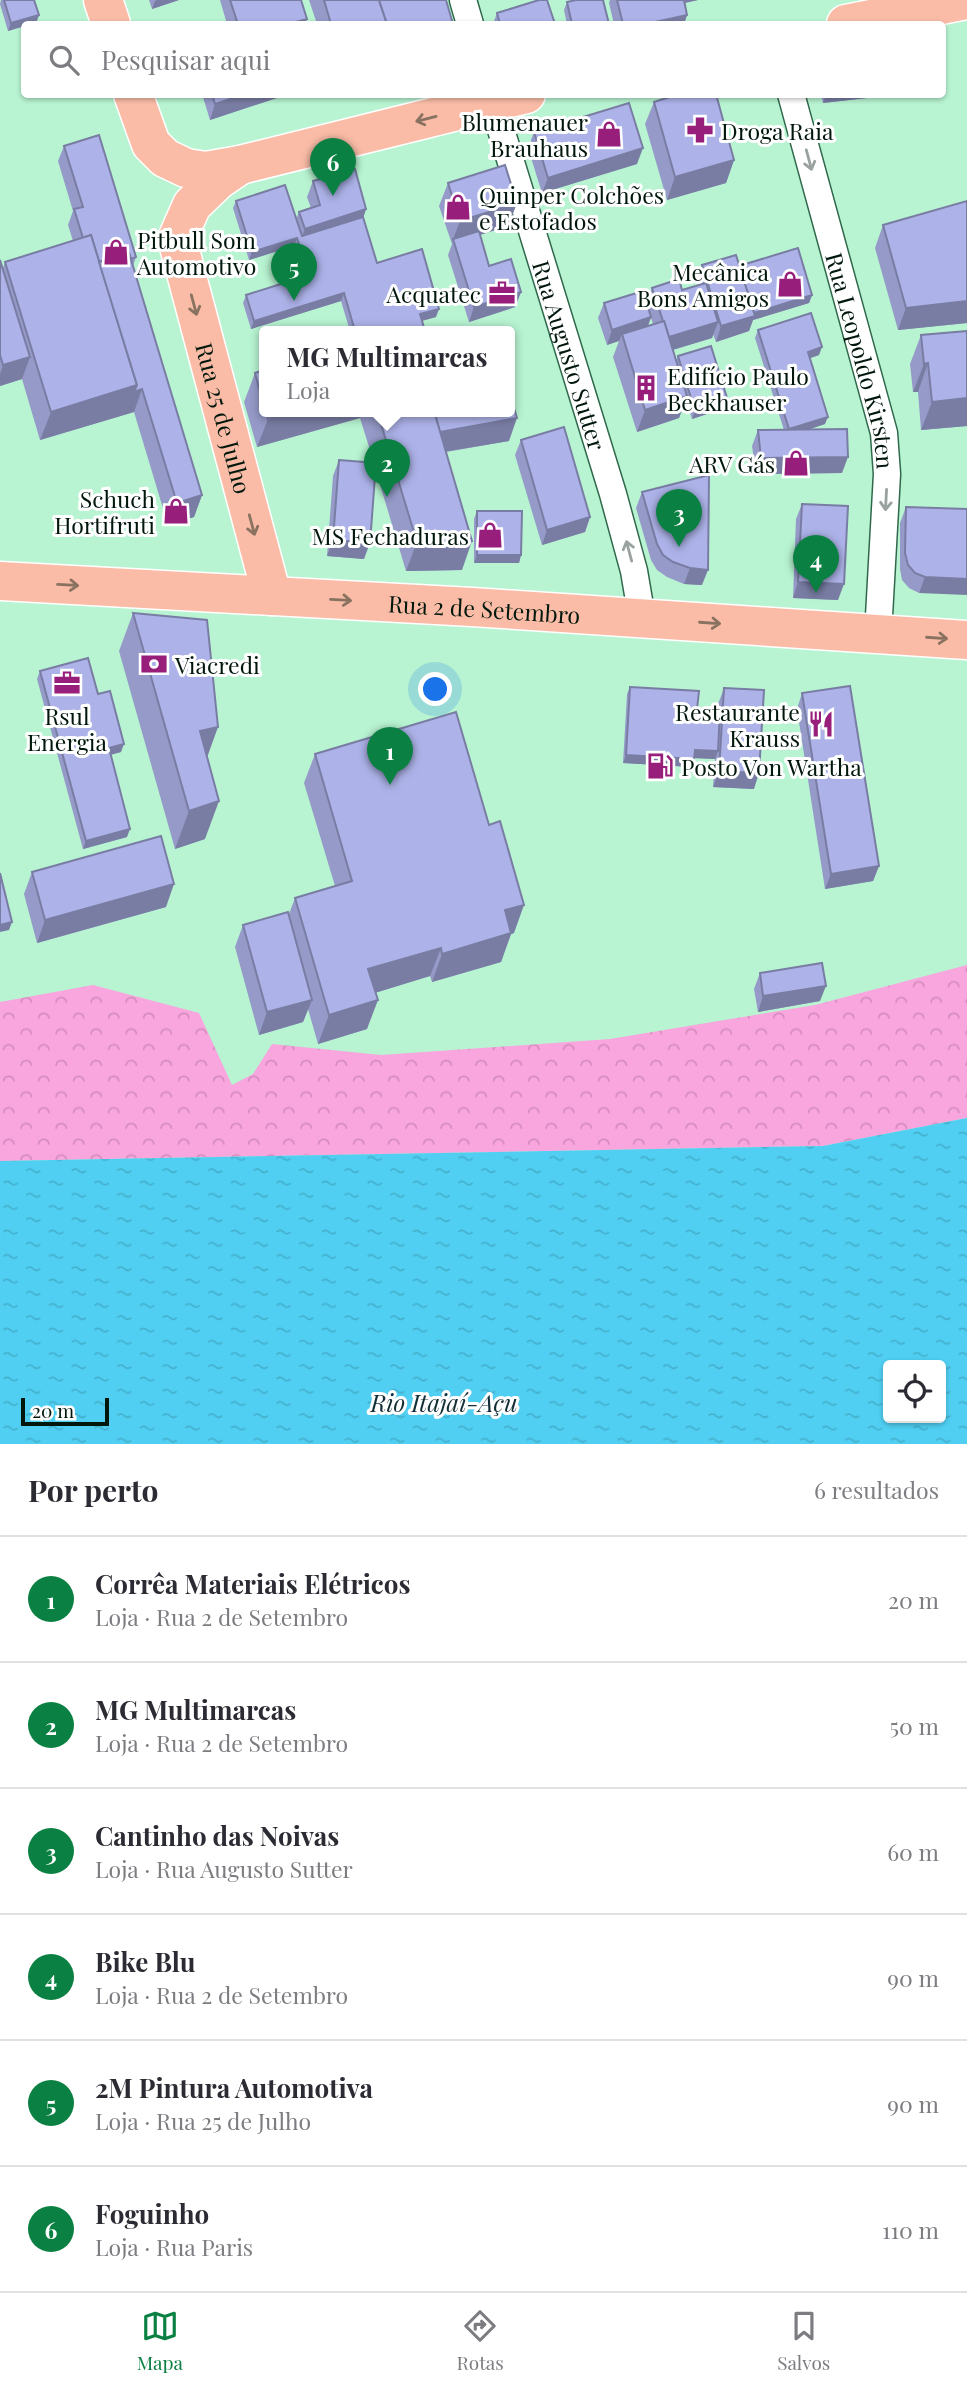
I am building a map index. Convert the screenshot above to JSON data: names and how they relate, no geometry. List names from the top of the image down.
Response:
{
  "streets": {
    "main road": ["Rua 25 de Julho", "Rua 2 de Setembro"],
    "street": ["Rua Augusto Sutter", "Rua Leopoldo Kirsten"]
  },
  "crossings": [
    ["Rua Augusto Sutter", "Rua 2 de Setembro"],
    ["Rua Leopoldo Kirsten", "Rua 2 de Setembro"],
    ["Rua 25 de Julho", "Rua 2 de Setembro"]
  ],
  "one_way": [
    "Rua Augusto Sutter",
    "Rua Leopoldo Kirsten",
    "Rua 25 de Julho",
    "Rua 2 de Setembro"
  ],
  "water": ["Rio Itajaí-Açu"],
  "places": {
    "pharmacy": ["Droga Raia"],
    "shop": [
      "Blumenauer Brauhaus",
      "Quinper Colchões e Estofados",
      "Pitbull Som Automotivo",
      "Mecânica Bons Amigos",
      "ARV Gás",
      "Schuch Hortifruti",
      "MS Fechaduras"
    ],
    "office": ["Acquatec", "Rsul Energia"],
    "building": ["Edifício Paulo Beckhauser"],
    "bank": ["Viacredi"],
    "restaurant": ["Restaurante Krauss"],
    "fuel station": ["Posto Von Wartha"]
  },
  "scale_bar": "20 m",
  "page": {
    "search": "Pesquisar aqui",
    "pins": [
      "6",
      "5",
      "2",
      "3",
      "4",
      "1"
    ],
    "popup": ["MG Multimarcas", "Loja"],
    "scale": "20 m",
    "heading": ["Por perto", "6 resultados"],
    "list": [
      {
        "mark": "1",
        "name": "Corrêa Materiais Elétricos",
        "note": "Loja · Rua 2 de Setembro",
        "value": "20 m"
      },
      {
        "mark": "2",
        "name": "MG Multimarcas",
        "note": "Loja · Rua 2 de Setembro",
        "value": "50 m"
      },
      {
        "mark": "3",
        "name": "Cantinho das Noivas",
        "note": "Loja · Rua Augusto Sutter",
        "value": "60 m"
      },
      {
        "mark": "4",
        "name": "Bike Blu",
        "note": "Loja · Rua 2 de Setembro",
        "value": "90 m"
      },
      {
        "mark": "5",
        "name": "2M Pintura Automotiva",
        "note": "Loja · Rua 25 de Julho",
        "value": "90 m"
      },
      {
        "mark": "6",
        "name": "Foguinho",
        "note": "Loja · Rua Paris",
        "value": "110 m"
      }
    ],
    "nav": ["Mapa", "Rotas", "Salvos"]
  }
}
